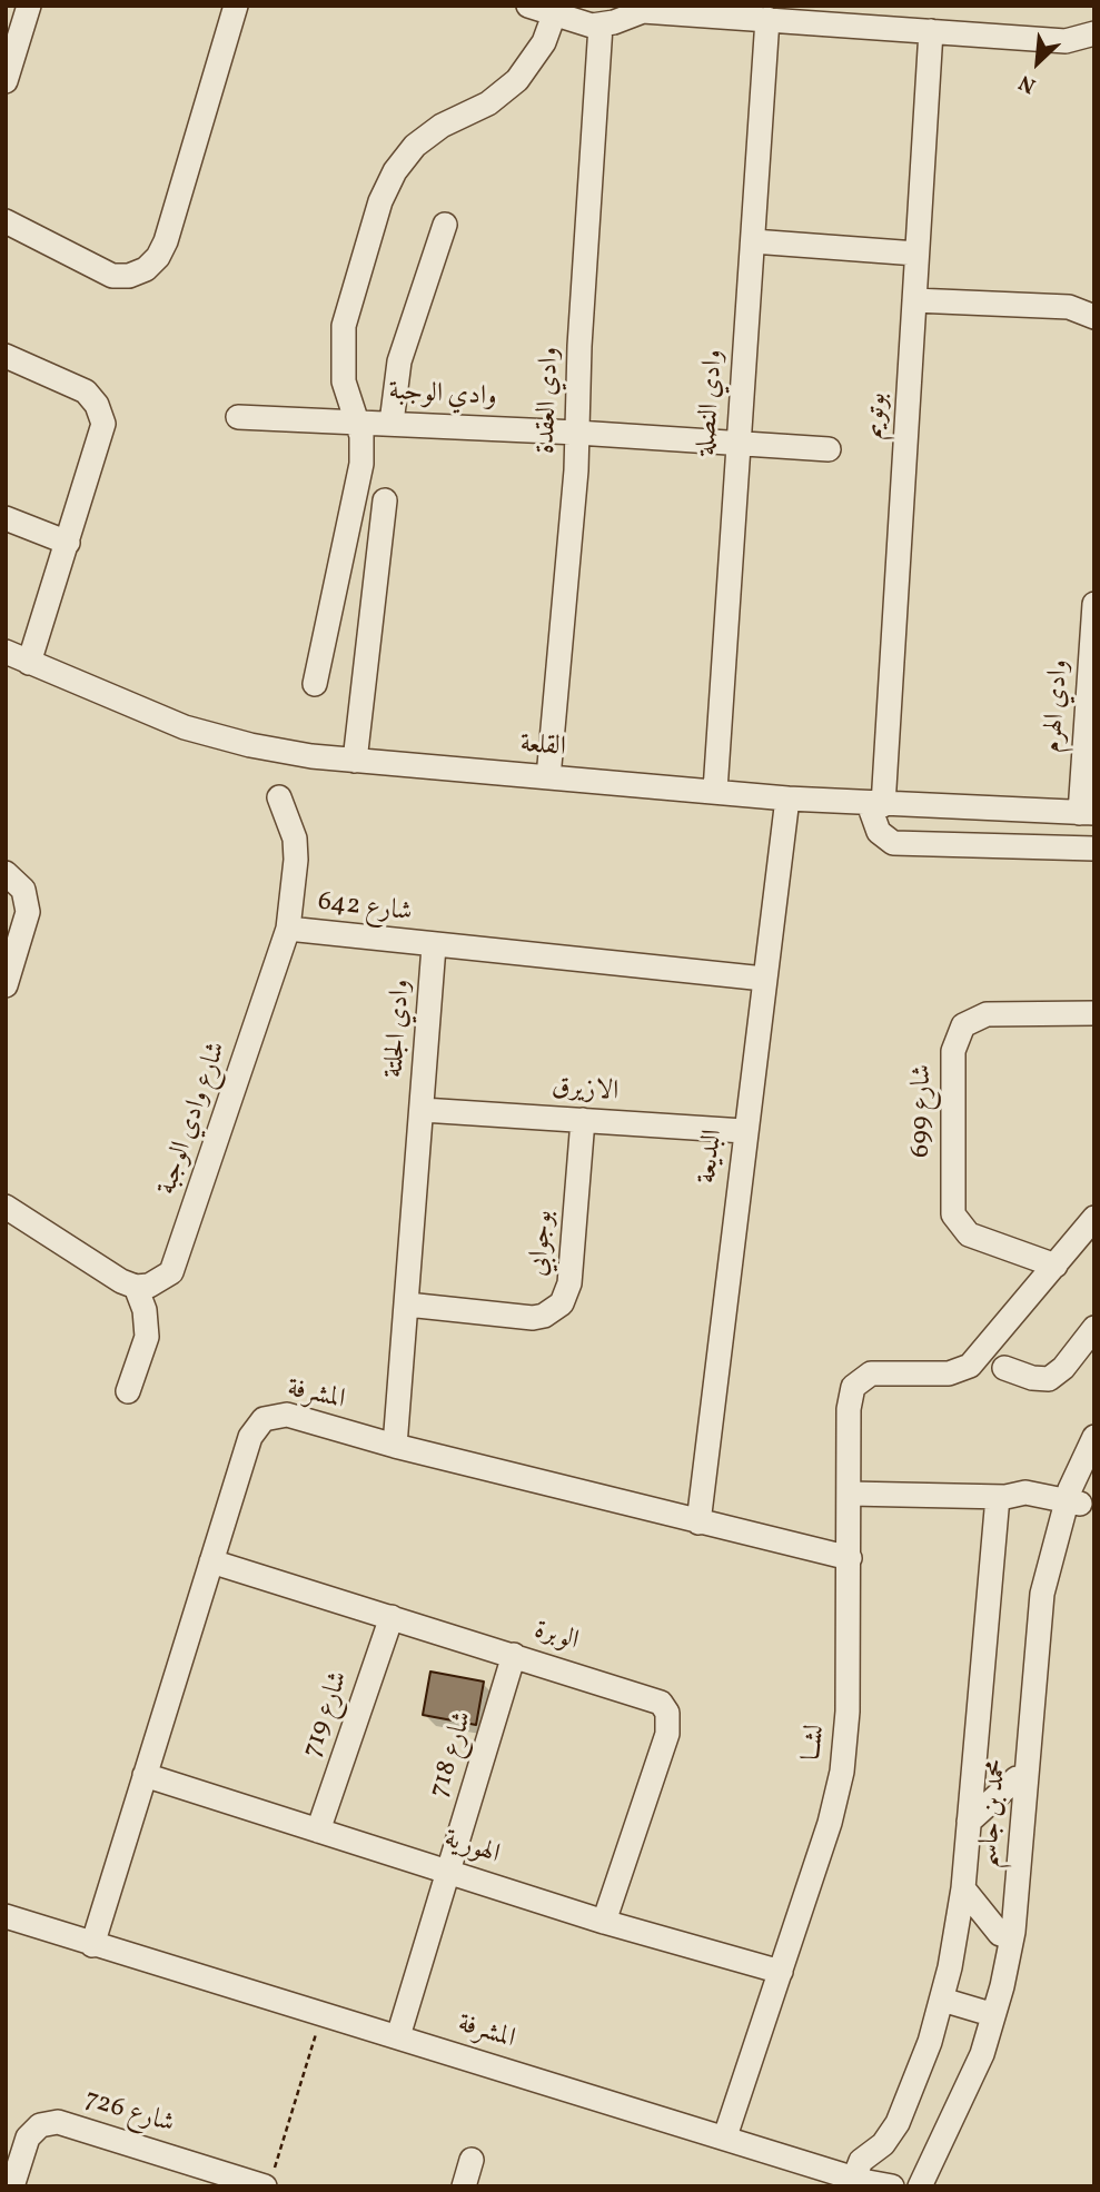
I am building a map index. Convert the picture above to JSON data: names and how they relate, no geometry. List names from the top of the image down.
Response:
{
  "streets": {
    "street": [
      "وادي الوجبة",
      "وادي العقدة",
      "وادي النصلة",
      "بوتويم",
      "وادي الهرم",
      "القلعة",
      "شارع 642",
      "وادي الجلتة",
      "الازيرق",
      "شارع 699",
      "شارع وادي الوجبة",
      "البديعة",
      "بوجوابي",
      "المشرفة",
      "الوبرة",
      "شارع 719",
      "لشــا",
      "شارع 718",
      "محمد بن جاسم",
      "الهورية",
      "شارع 726"
    ]
  },
  "crossings": [
    ["وادي الوجبة", "وادي العقدة"],
    ["وادي الوجبة", "وادي النصلة"],
    ["وادي العقدة", "القلعة"],
    ["وادي النصلة", "القلعة"],
    ["بوتويم", "القلعة"],
    ["وادي الهرم", "القلعة"],
    ["القلعة", "البديعة"],
    ["شارع 642", "وادي الجلتة"],
    ["شارع 642", "شارع وادي الوجبة"],
    ["وادي الجلتة", "الازيرق"],
    ["وادي الجلتة", "البديعة"],
    ["وادي الجلتة", "بوجوابي"],
    ["وادي الجلتة", "المشرفة"],
    ["الازيرق", "البديعة"],
    ["الازيرق", "بوجوابي"],
    ["البديعة", "المشرفة"],
    ["المشرفة", "الوبرة"],
    ["المشرفة", "لشــا"],
    ["المشرفة", "شارع 718"],
    ["المشرفة", "الهورية"],
    ["الوبرة", "شارع 719"],
    ["الوبرة", "شارع 718"],
    ["الوبرة", "الهورية"],
    ["شارع 719", "الهورية"],
    ["لشــا", "الهورية"],
    ["شارع 718", "الهورية"]
  ],
  "north": "bottom left"
}
